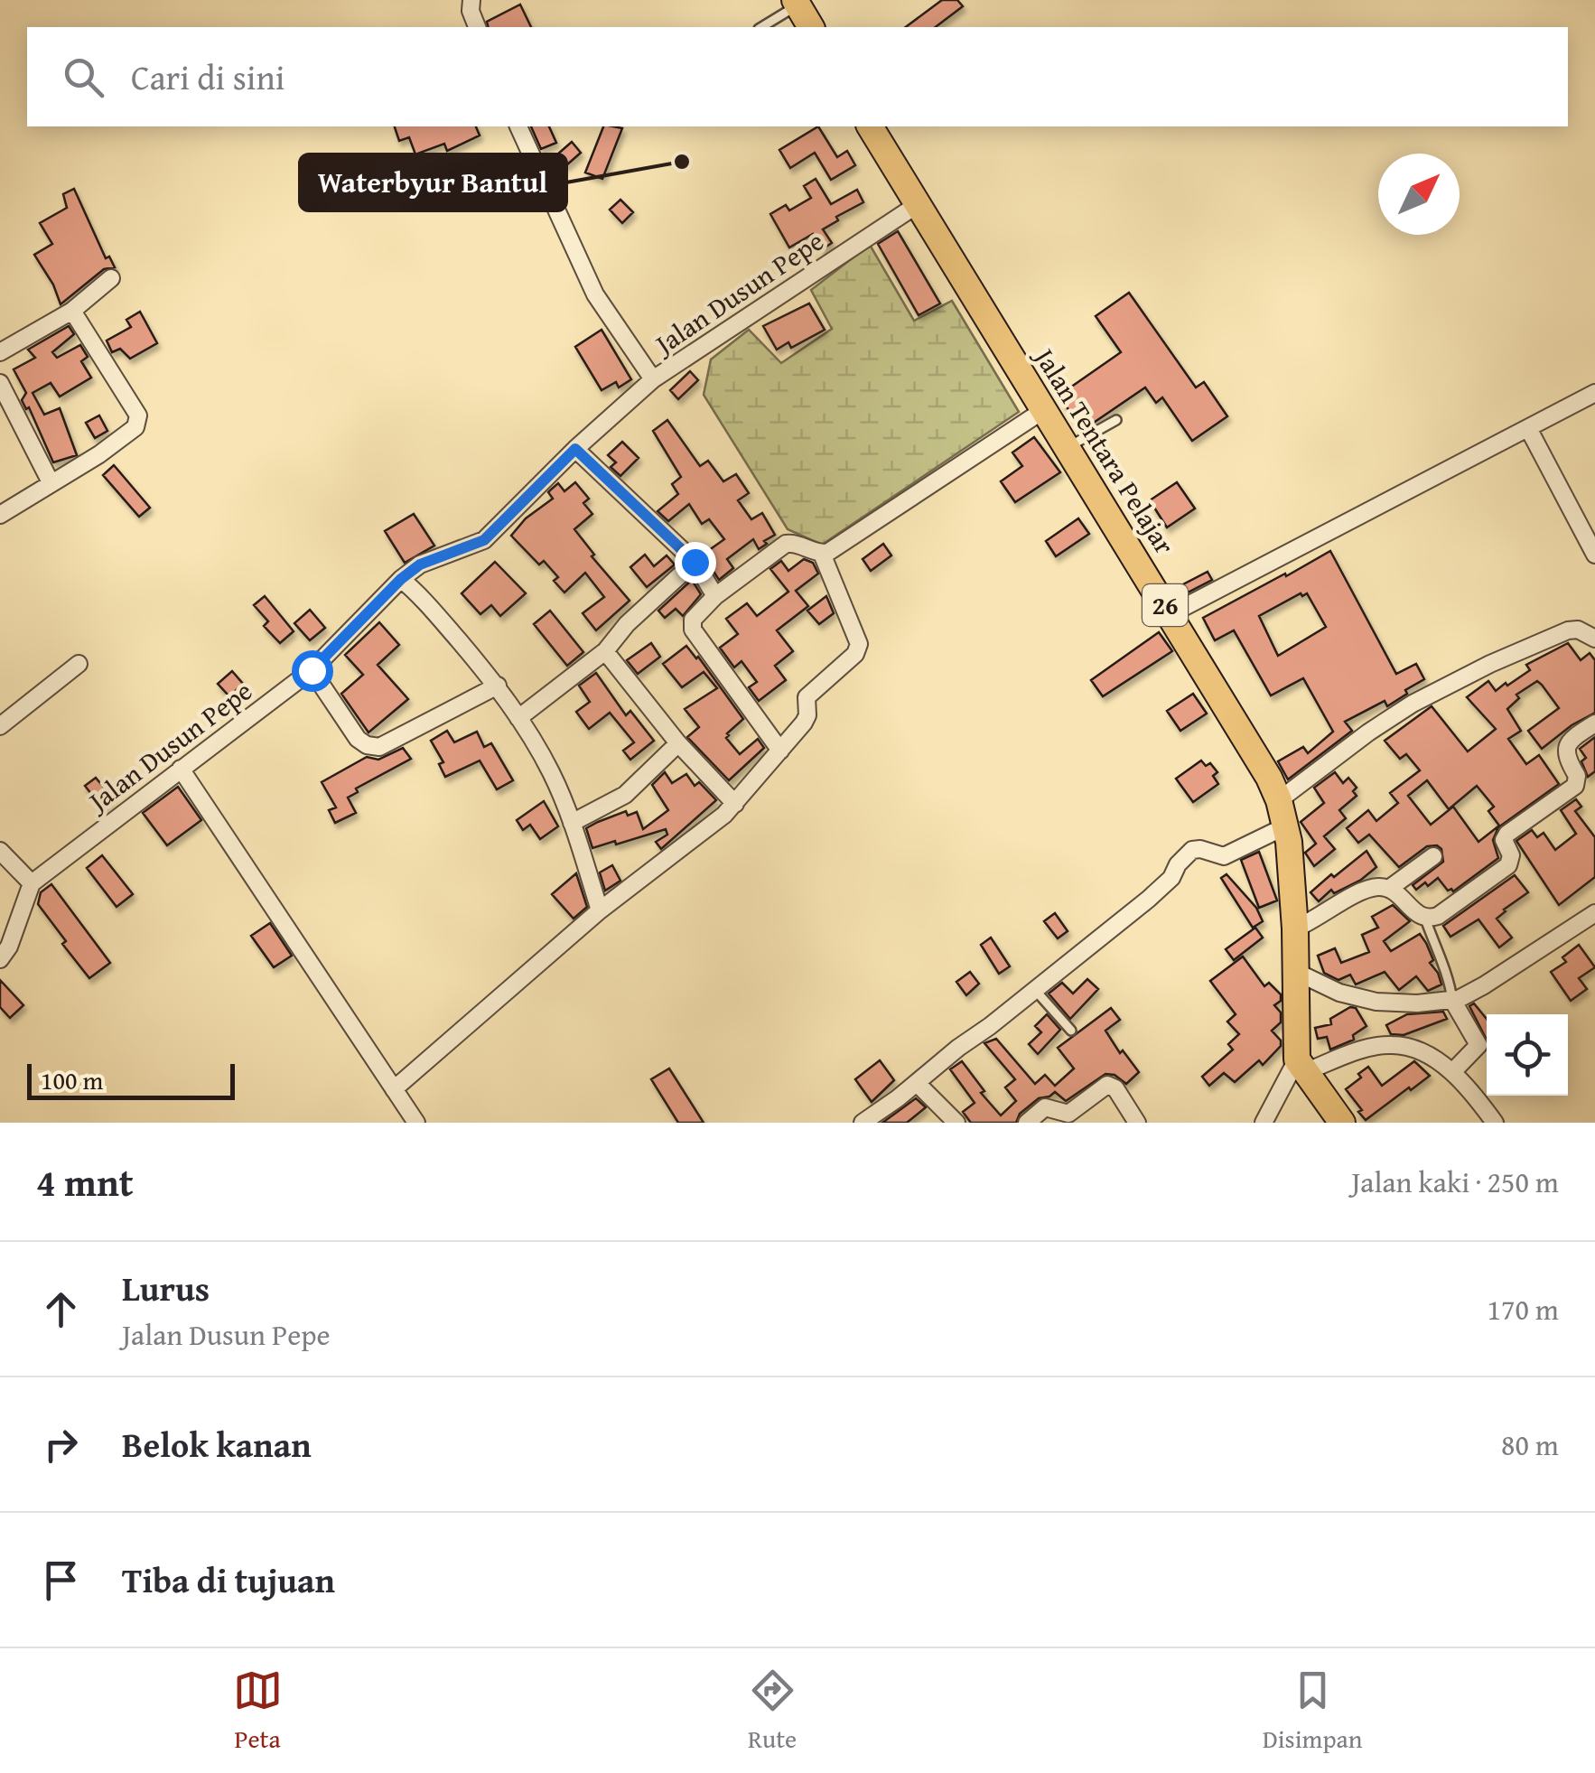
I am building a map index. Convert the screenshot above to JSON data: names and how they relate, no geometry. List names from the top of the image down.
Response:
{
  "streets": {
    "main road": ["Jalan Tentara Pelajar", "26"],
    "street": ["Jalan Dusun Pepe"]
  },
  "crossings": [
    ["Jalan Dusun Pepe", "Jalan Tentara Pelajar"]
  ],
  "places": ["Waterbyur Bantul"],
  "scale_bar": "100 m",
  "north": "top right",
  "page": {
    "search": "Cari di sini",
    "scale": "100 m",
    "heading": ["4 mnt", "Jalan kaki · 250 m"],
    "list": [
      ["Lurus", "Jalan Dusun Pepe", "170 m"],
      ["Belok kanan", "80 m"],
      "Tiba di tujuan"
    ],
    "nav": ["Peta", "Rute", "Disimpan"]
  }
}
